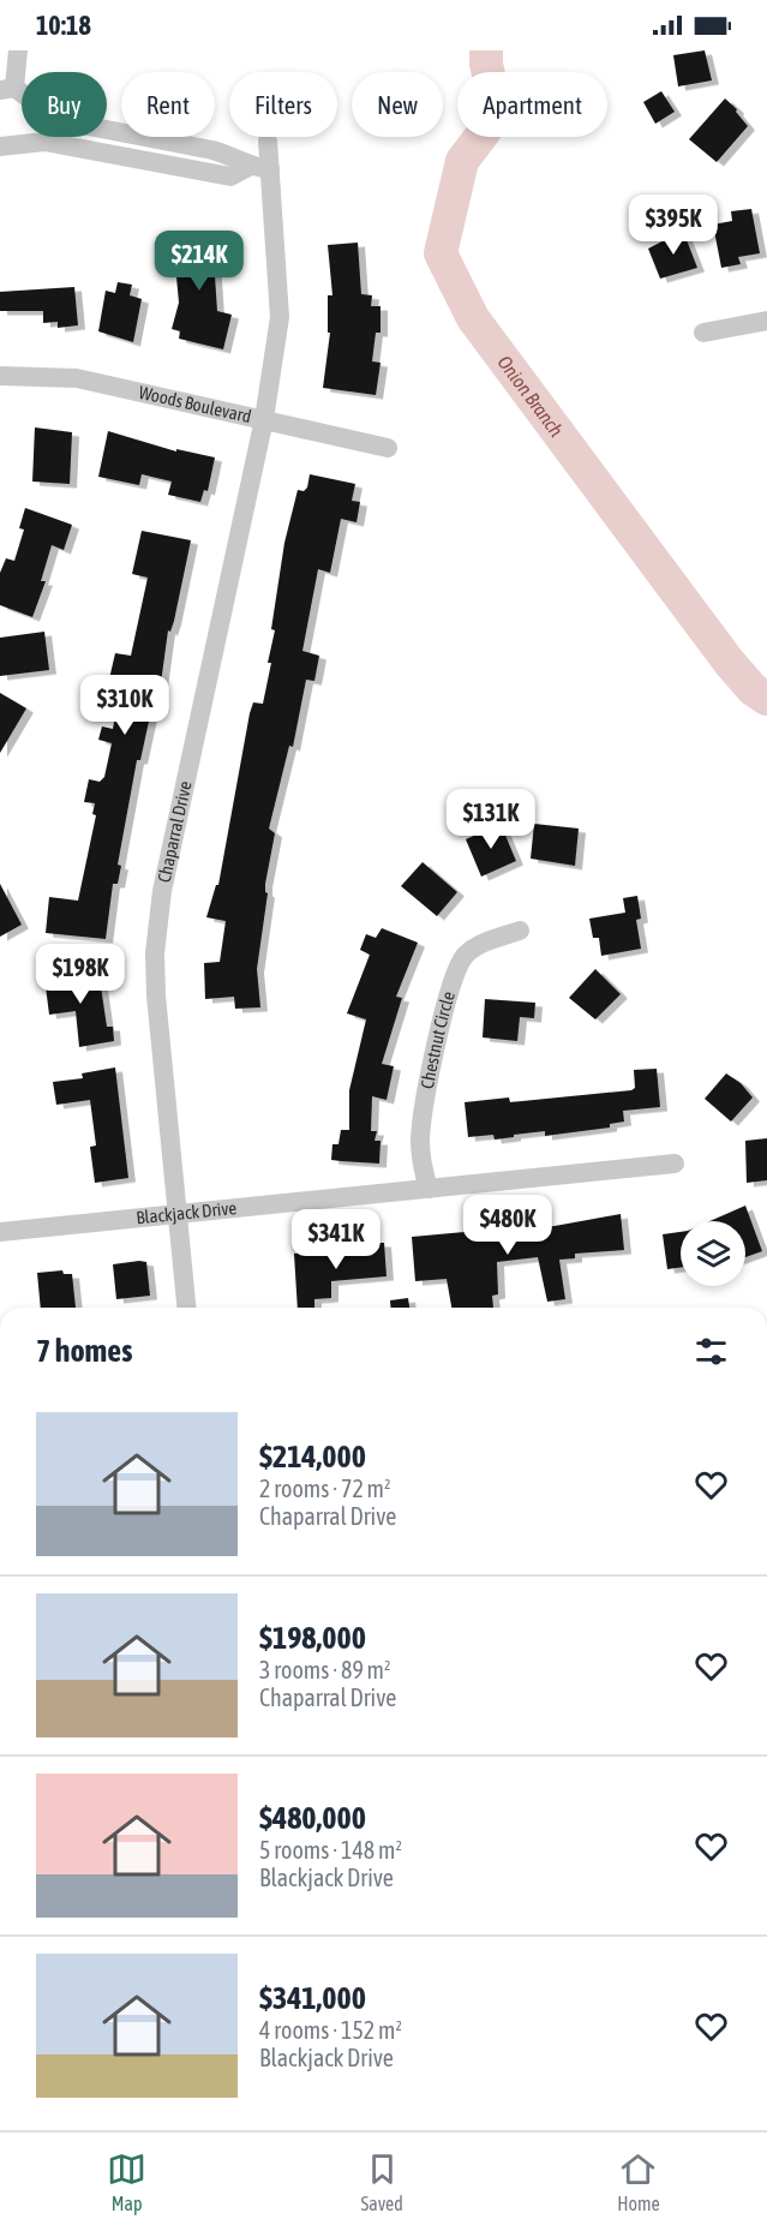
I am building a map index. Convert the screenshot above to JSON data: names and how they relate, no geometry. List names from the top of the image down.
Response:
{
  "streets": {
    "street": [
      "Woods Boulevard",
      "Chaparral Drive",
      "Chestnut Circle",
      "Blackjack Drive"
    ]
  },
  "crossings": [
    ["Woods Boulevard", "Chaparral Drive"],
    ["Chaparral Drive", "Blackjack Drive"],
    ["Chestnut Circle", "Blackjack Drive"]
  ],
  "water": ["Onion Branch"],
  "page": {
    "status": "10:18",
    "chip": [
      "Buy",
      "Rent",
      "Filters",
      "New",
      "Apartment"
    ],
    "price": [
      "$395K",
      "$214K",
      "$310K",
      "$131K",
      "$198K",
      "$480K",
      "$341K"
    ],
    "heading": "7 homes",
    "list": [
      {
        "name": "$214,000",
        "note": "2 rooms · 72 m² · Chaparral Drive"
      },
      {
        "name": "$198,000",
        "note": "3 rooms · 89 m² · Chaparral Drive"
      },
      {
        "name": "$480,000",
        "note": "5 rooms · 148 m² · Blackjack Drive"
      },
      {
        "name": "$341,000",
        "note": "4 rooms · 152 m² · Blackjack Drive"
      }
    ],
    "tabs": ["Map", "Saved", "Home"]
  }
}
